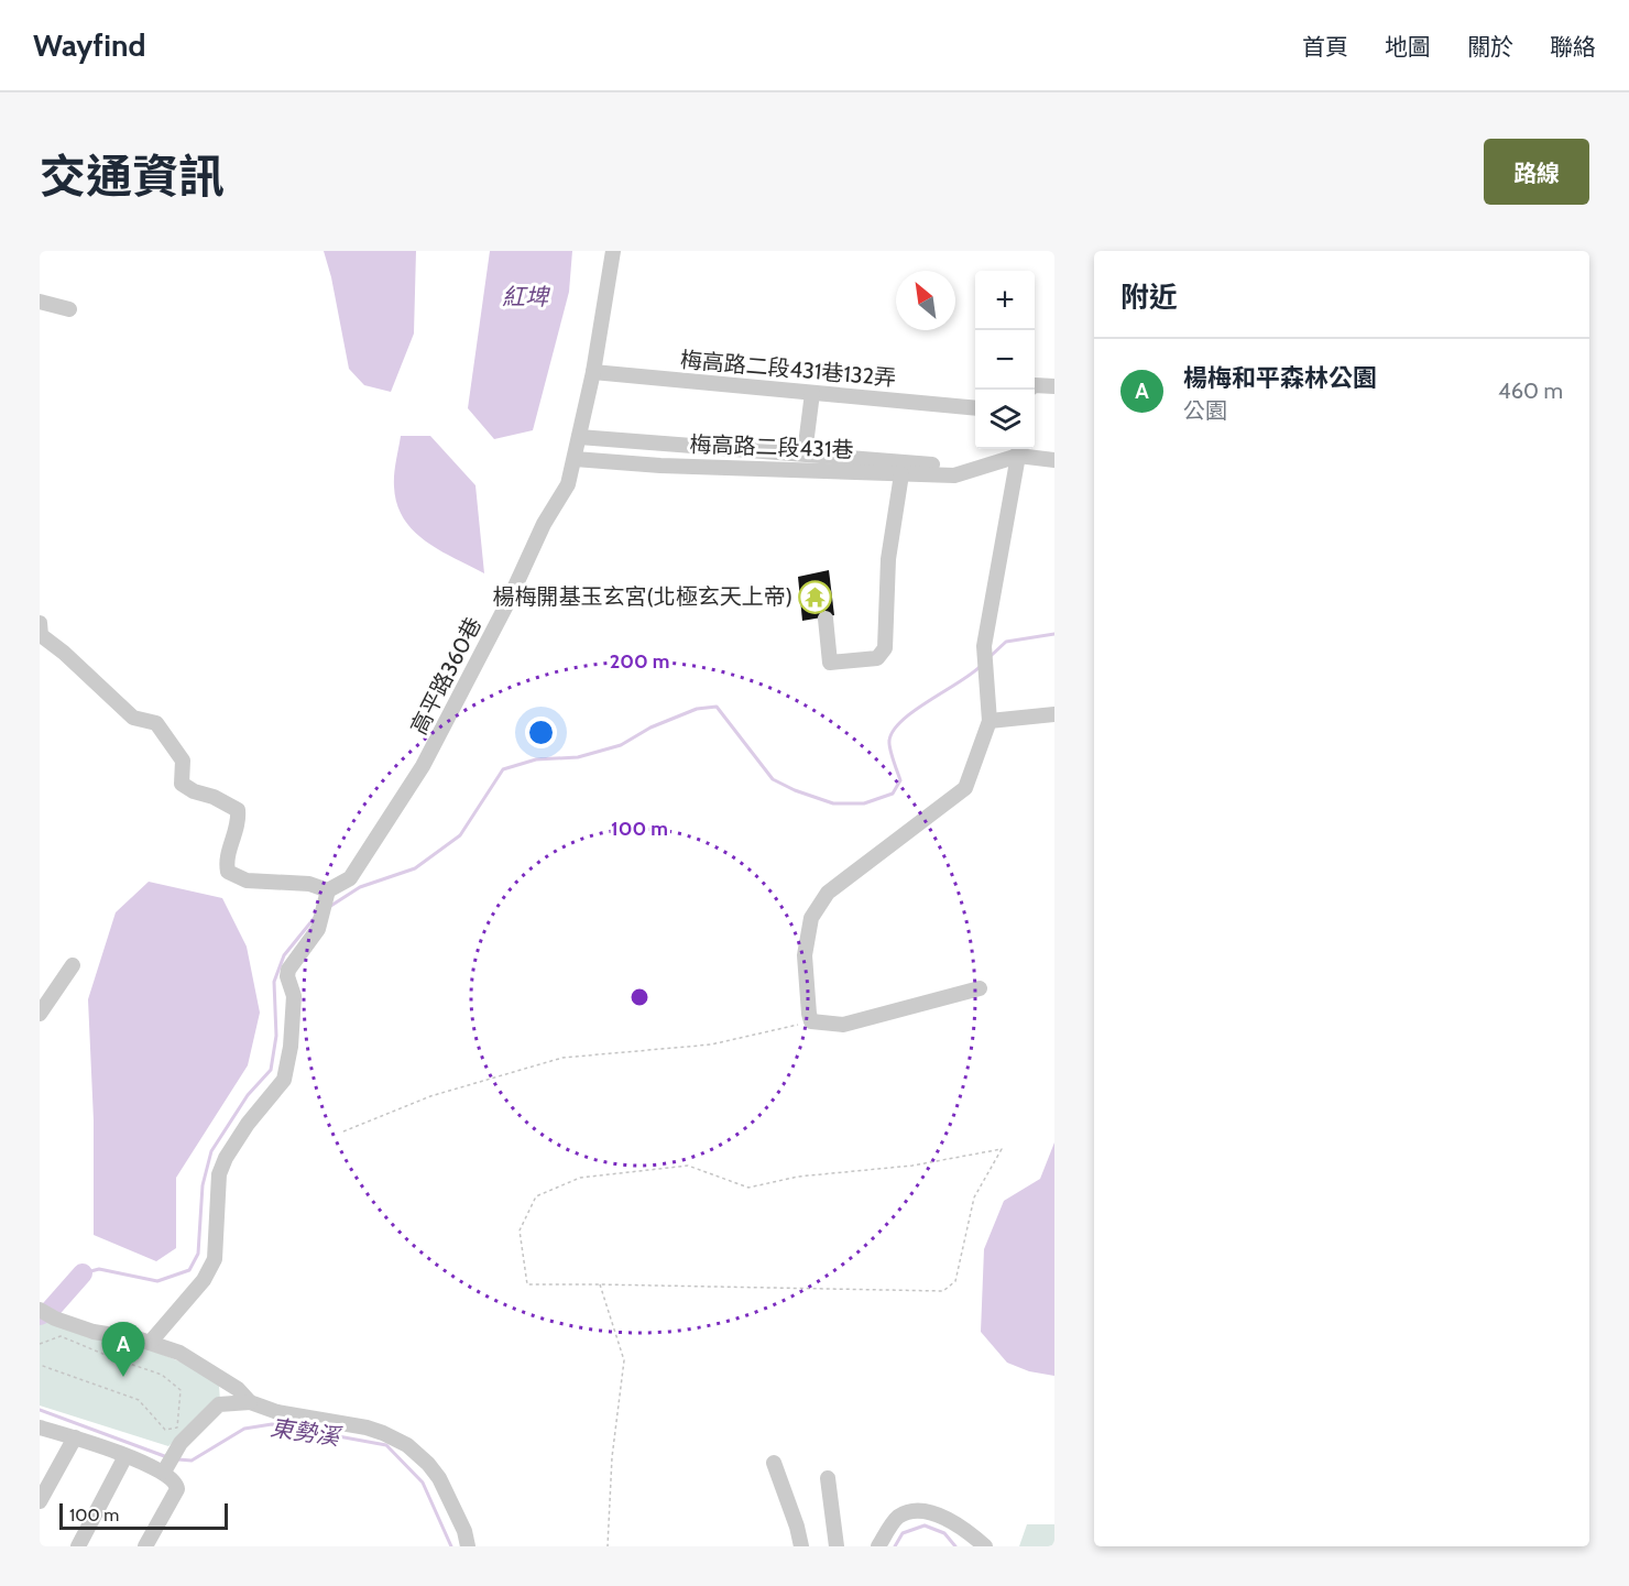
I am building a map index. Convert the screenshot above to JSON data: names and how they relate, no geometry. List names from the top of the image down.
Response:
{
  "streets": {
    "street": ["梅高路二段431巷132弄", "梅高路二段431巷", "高平路360巷"]
  },
  "crossings": [
    ["梅高路二段431巷132弄", "高平路360巷"],
    ["梅高路二段431巷", "高平路360巷"]
  ],
  "water": ["紅埤", "東勢溪"],
  "places": {
    "temple": ["楊梅開基玉玄宮(北極玄天上帝)"]
  },
  "scale_bar": "100 m",
  "north": "top left",
  "page": {
    "header": "Wayfind",
    "nav": [
      "首頁",
      "地圖",
      "關於",
      "聯絡"
    ],
    "title": "交通資訊",
    "buttons": "路線",
    "heading": "附近",
    "map_buttons": ["+", "−"],
    "list": [
      {
        "mark": "A",
        "name": "楊梅和平森林公園",
        "note": "公園",
        "value": "460 m"
      }
    ],
    "pins": "A",
    "scale": "100 m"
  },
  "rings": ["200 m", "100 m"]
}
